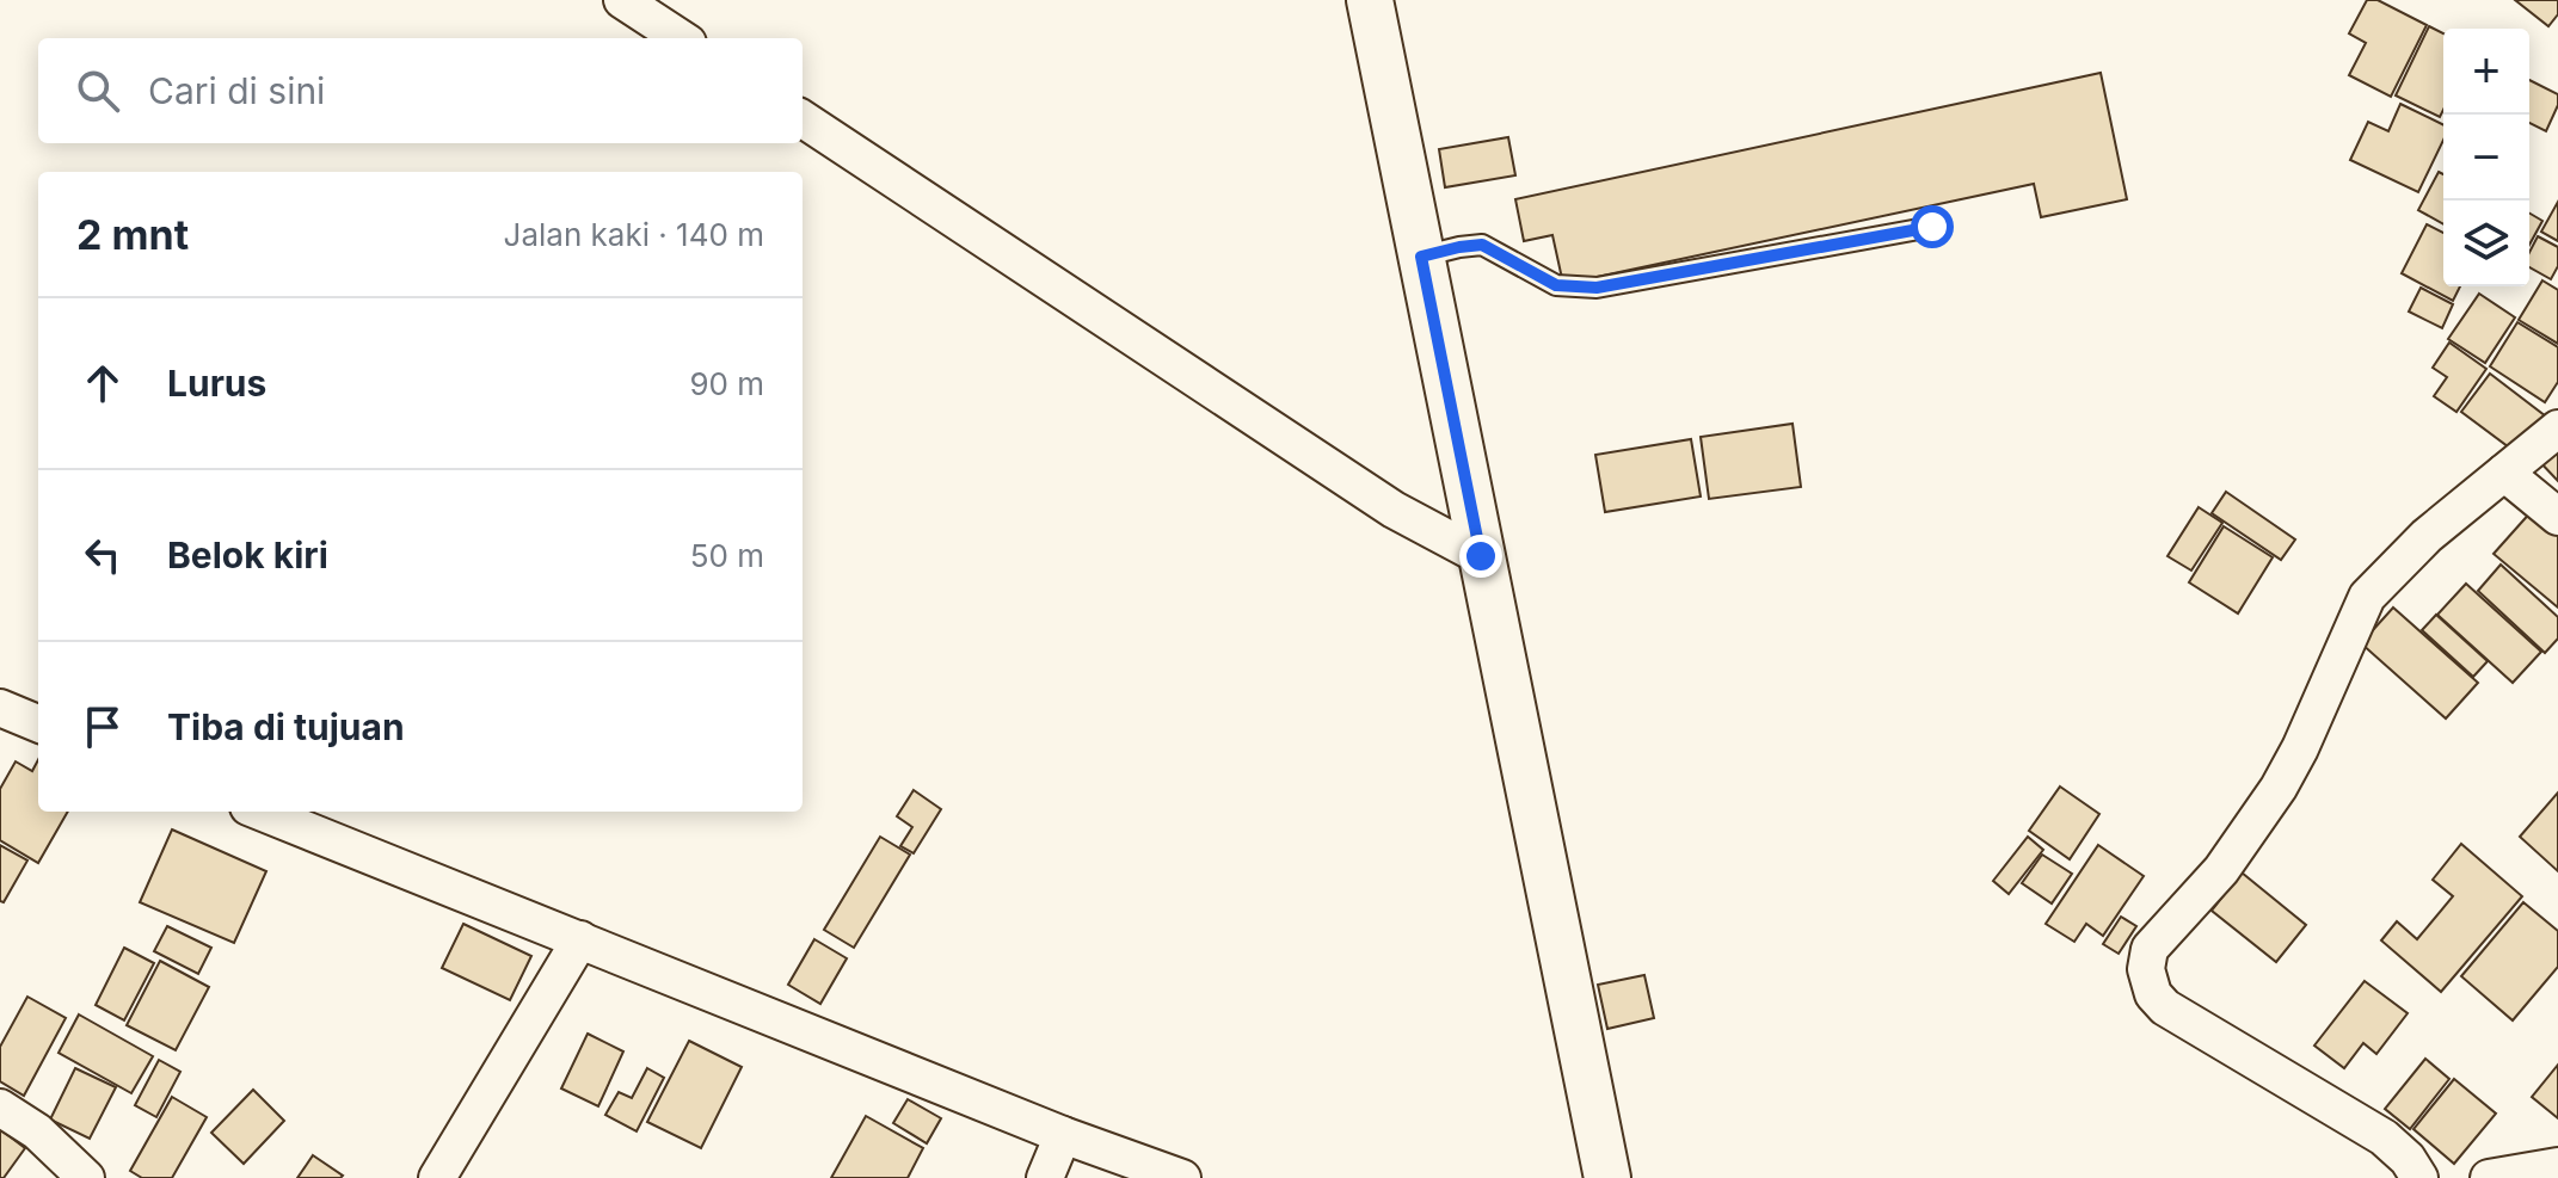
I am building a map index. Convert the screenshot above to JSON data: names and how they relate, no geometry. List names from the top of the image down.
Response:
{
  "page": {
    "map_buttons": ["+", "−"],
    "search": "Cari di sini",
    "heading": ["2 mnt", "Jalan kaki · 140 m"],
    "list": [
      ["Lurus", "90 m"],
      ["Belok kiri", "50 m"],
      "Tiba di tujuan"
    ]
  }
}
